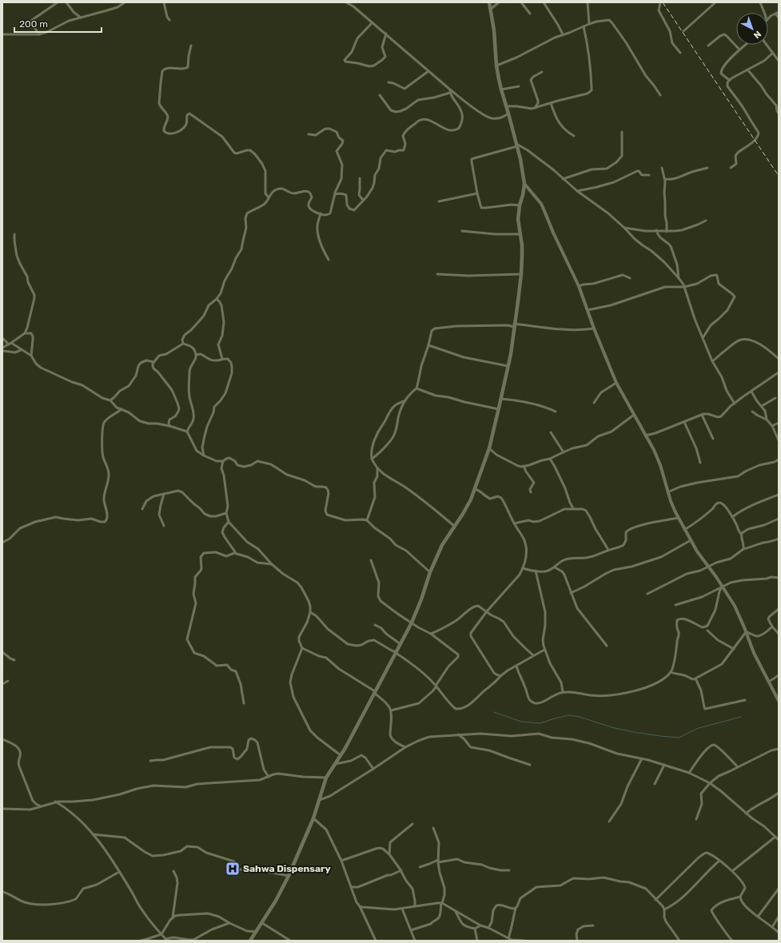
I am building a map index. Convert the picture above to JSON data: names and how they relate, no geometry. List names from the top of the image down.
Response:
{
  "places": {
    "hospital": ["Sahwa Dispensary"]
  },
  "scale_bar": "200 m",
  "north": "bottom right"
}
